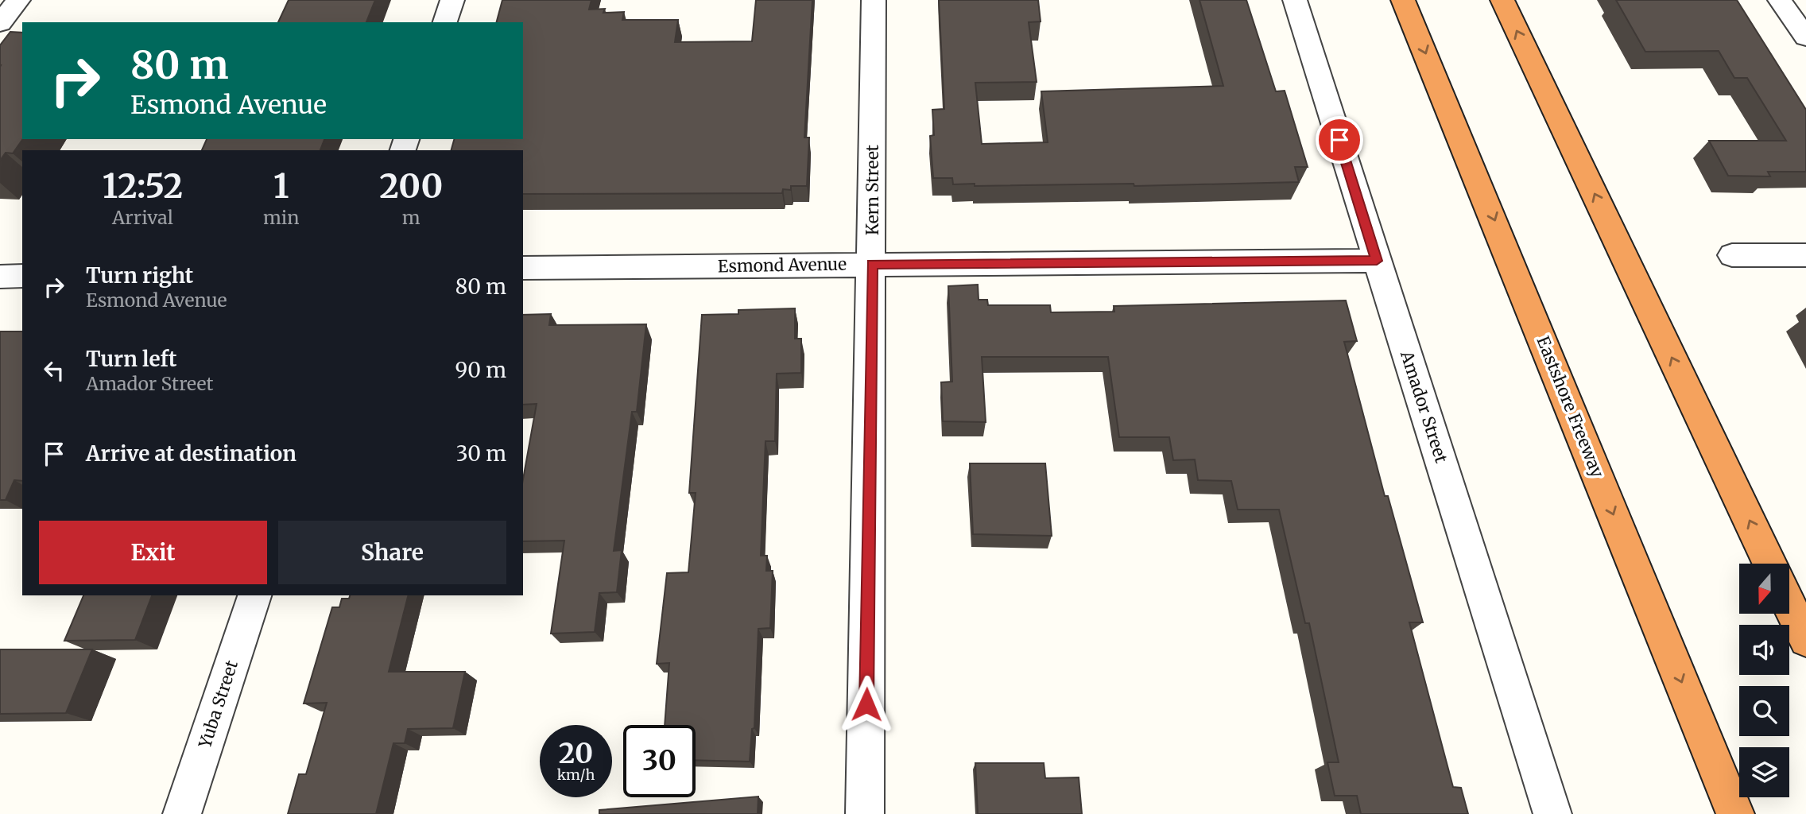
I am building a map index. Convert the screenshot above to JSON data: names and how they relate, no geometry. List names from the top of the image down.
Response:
{
  "streets": {
    "highway": ["Eastshore Freeway"],
    "street": [
      "Kern Street",
      "Esmond Avenue",
      "Amador Street",
      "Yuba Street"
    ]
  },
  "crossings": [
    ["Kern Street", "Esmond Avenue"],
    ["Esmond Avenue", "Amador Street"]
  ],
  "north": "bottom",
  "page": {
    "turn": ["80 m", "Esmond Avenue"],
    "eta": [
      "12:52",
      "Arrival",
      "1",
      "min",
      "200",
      "m"
    ],
    "list": [
      {
        "name": "Turn right",
        "note": "Esmond Avenue",
        "value": "80 m"
      },
      {
        "name": "Turn left",
        "note": "Amador Street",
        "value": "90 m"
      },
      {
        "name": "Arrive at destination",
        "value": "30 m"
      }
    ],
    "buttons": ["Exit", "Share"],
    "speed": "20 km/h",
    "limit": "30"
  }
}
